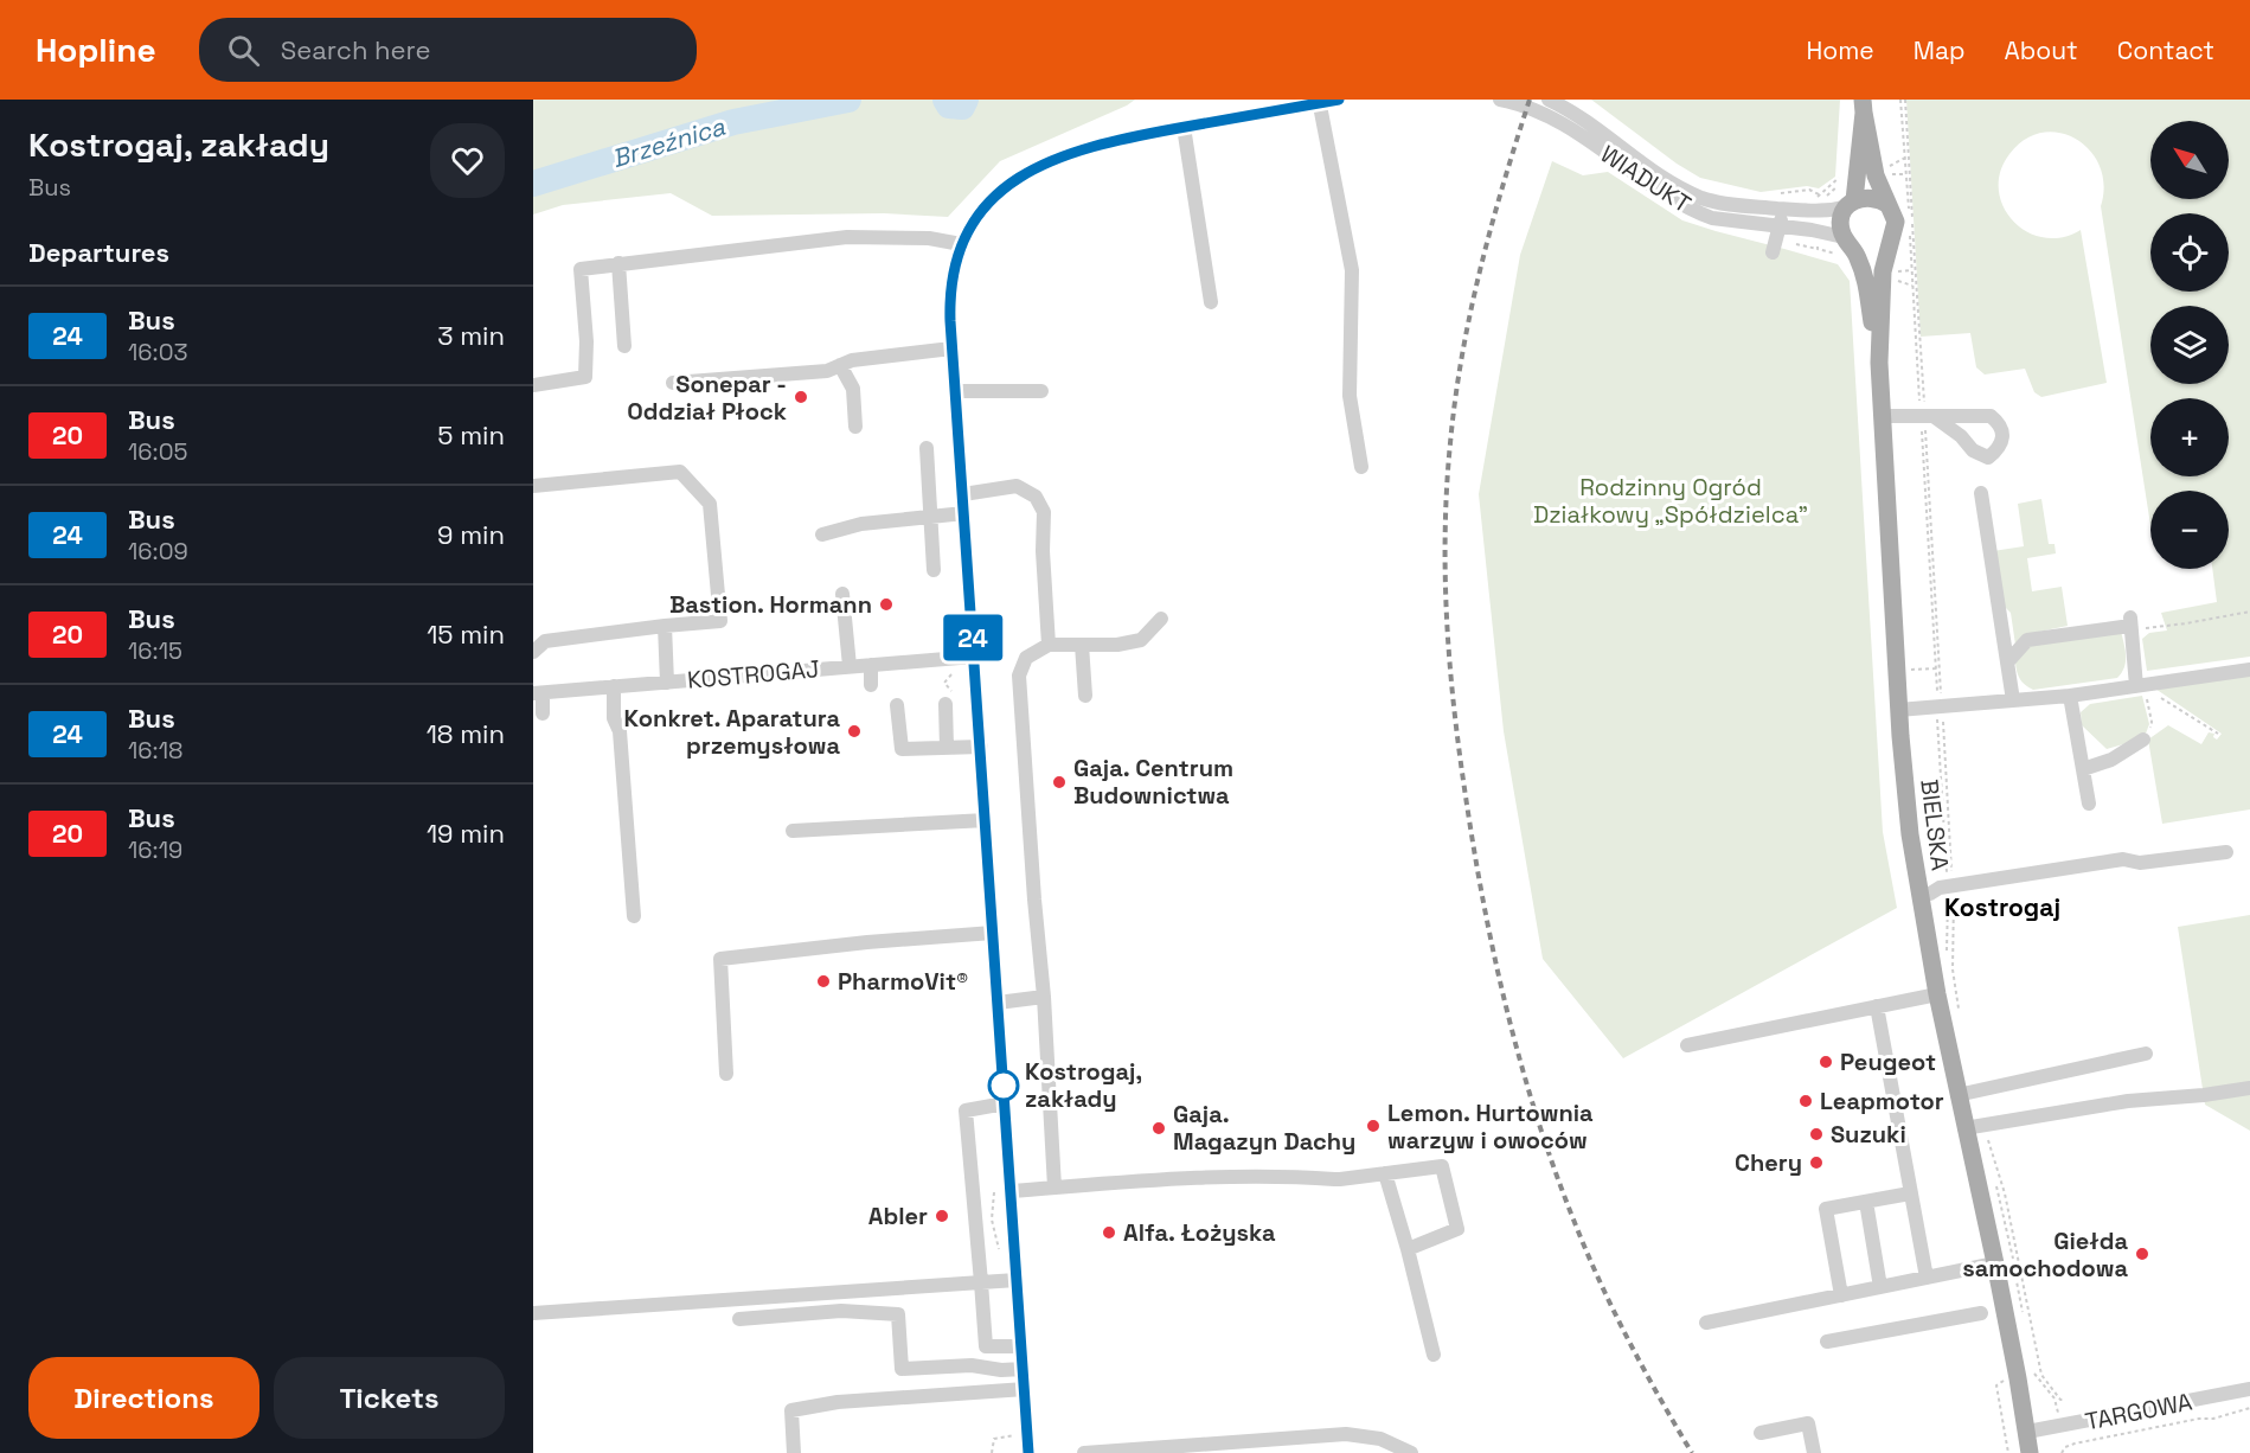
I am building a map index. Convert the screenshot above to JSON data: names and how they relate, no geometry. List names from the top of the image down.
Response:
{
  "streets": {
    "main road": ["BIELSKA"],
    "street": ["WIADUKT", "KOSTROGAJ", "TARGOWA"]
  },
  "crossings": [
    ["WIADUKT", "BIELSKA"],
    ["BIELSKA", "TARGOWA"]
  ],
  "districts": ["Kostrogaj"],
  "water": ["Brzeźnica"],
  "parks": ["Rodzinny Ogród Działkowy „Spółdzielca”"],
  "places": [
    "Sonepar - Oddział Płock",
    "Bastion. Hormann",
    "Konkret. Aparatura przemysłowa",
    "Gaja. Centrum Budownictwa",
    "PharmoVit®",
    "Peugeot",
    "Kostrogaj, zakłady",
    "Leapmotor",
    "Lemon. Hurtownia warzyw i owoców",
    "Gaja. Magazyn Dachy",
    "Suzuki",
    "Chery",
    "Abler",
    "Alfa. Łożyska",
    "Giełda samochodowa"
  ],
  "lines": ["bus line 24"],
  "north": "top left",
  "page": {
    "header": "Hopline",
    "search": "Search here",
    "nav": [
      "Home",
      "Map",
      "About",
      "Contact"
    ],
    "heading": [
      ["Kostrogaj, zakłady", "Bus"],
      "Departures"
    ],
    "on_map": "24",
    "map_buttons": ["+", "−"],
    "list": [
      {
        "mark": "24",
        "name": "Bus",
        "note": "16:03",
        "value": "3 min"
      },
      {
        "mark": "20",
        "name": "Bus",
        "note": "16:05",
        "value": "5 min"
      },
      {
        "mark": "24",
        "name": "Bus",
        "note": "16:09",
        "value": "9 min"
      },
      {
        "mark": "20",
        "name": "Bus",
        "note": "16:15",
        "value": "15 min"
      },
      {
        "mark": "24",
        "name": "Bus",
        "note": "16:18",
        "value": "18 min"
      },
      {
        "mark": "20",
        "name": "Bus",
        "note": "16:19",
        "value": "19 min"
      }
    ],
    "buttons": ["Directions", "Tickets"]
  }
}
